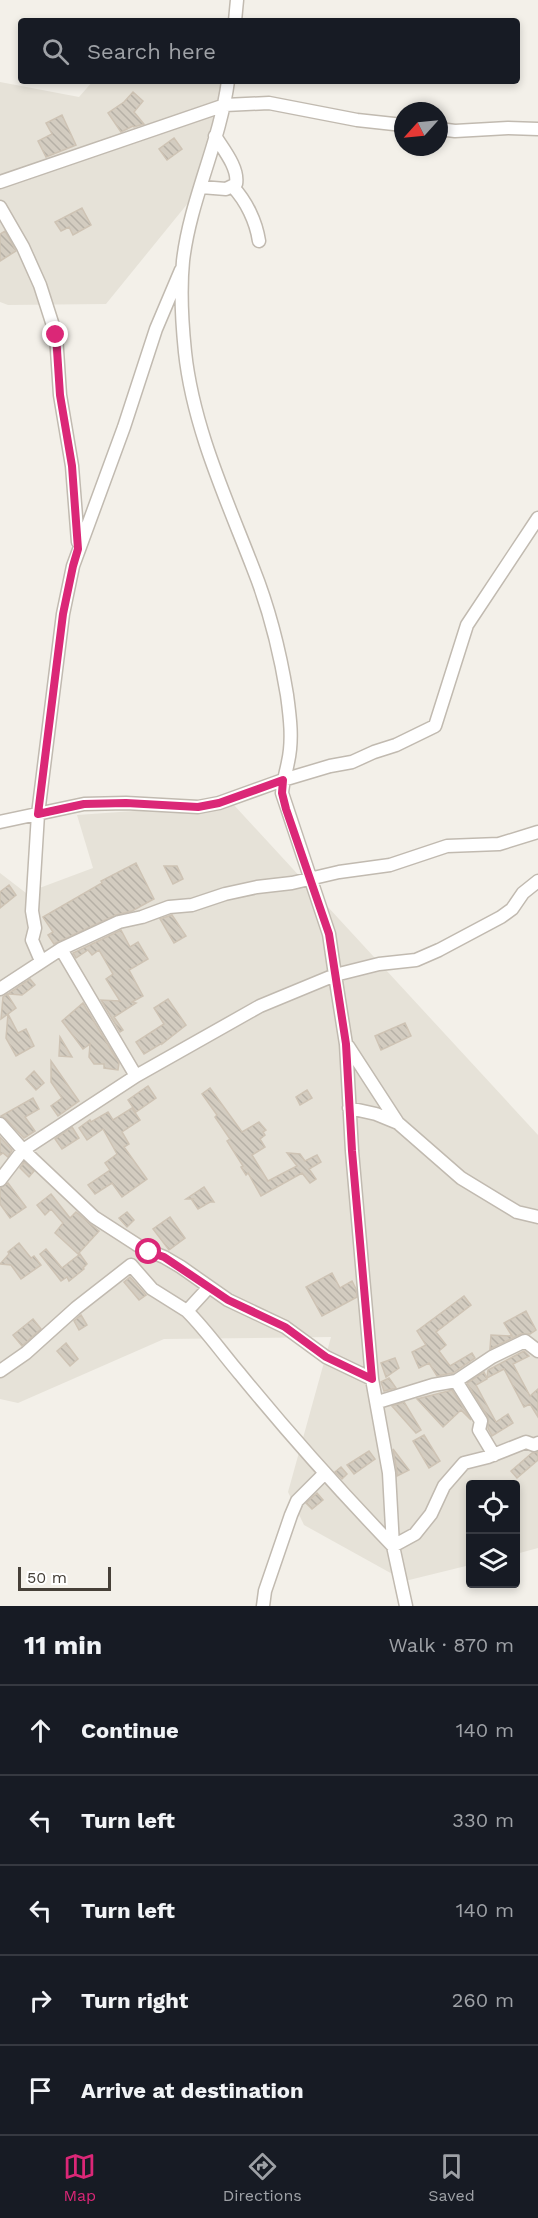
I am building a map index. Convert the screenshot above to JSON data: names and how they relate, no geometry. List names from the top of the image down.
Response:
{
  "scale_bar": "50 m",
  "north": "bottom left",
  "page": {
    "search": "Search here",
    "scale": "50 m",
    "heading": ["11 min", "Walk · 870 m"],
    "list": [
      ["Continue", "140 m"],
      ["Turn left", "330 m"],
      ["Turn left", "140 m"],
      ["Turn right", "260 m"],
      "Arrive at destination"
    ],
    "nav": ["Map", "Directions", "Saved"]
  }
}
